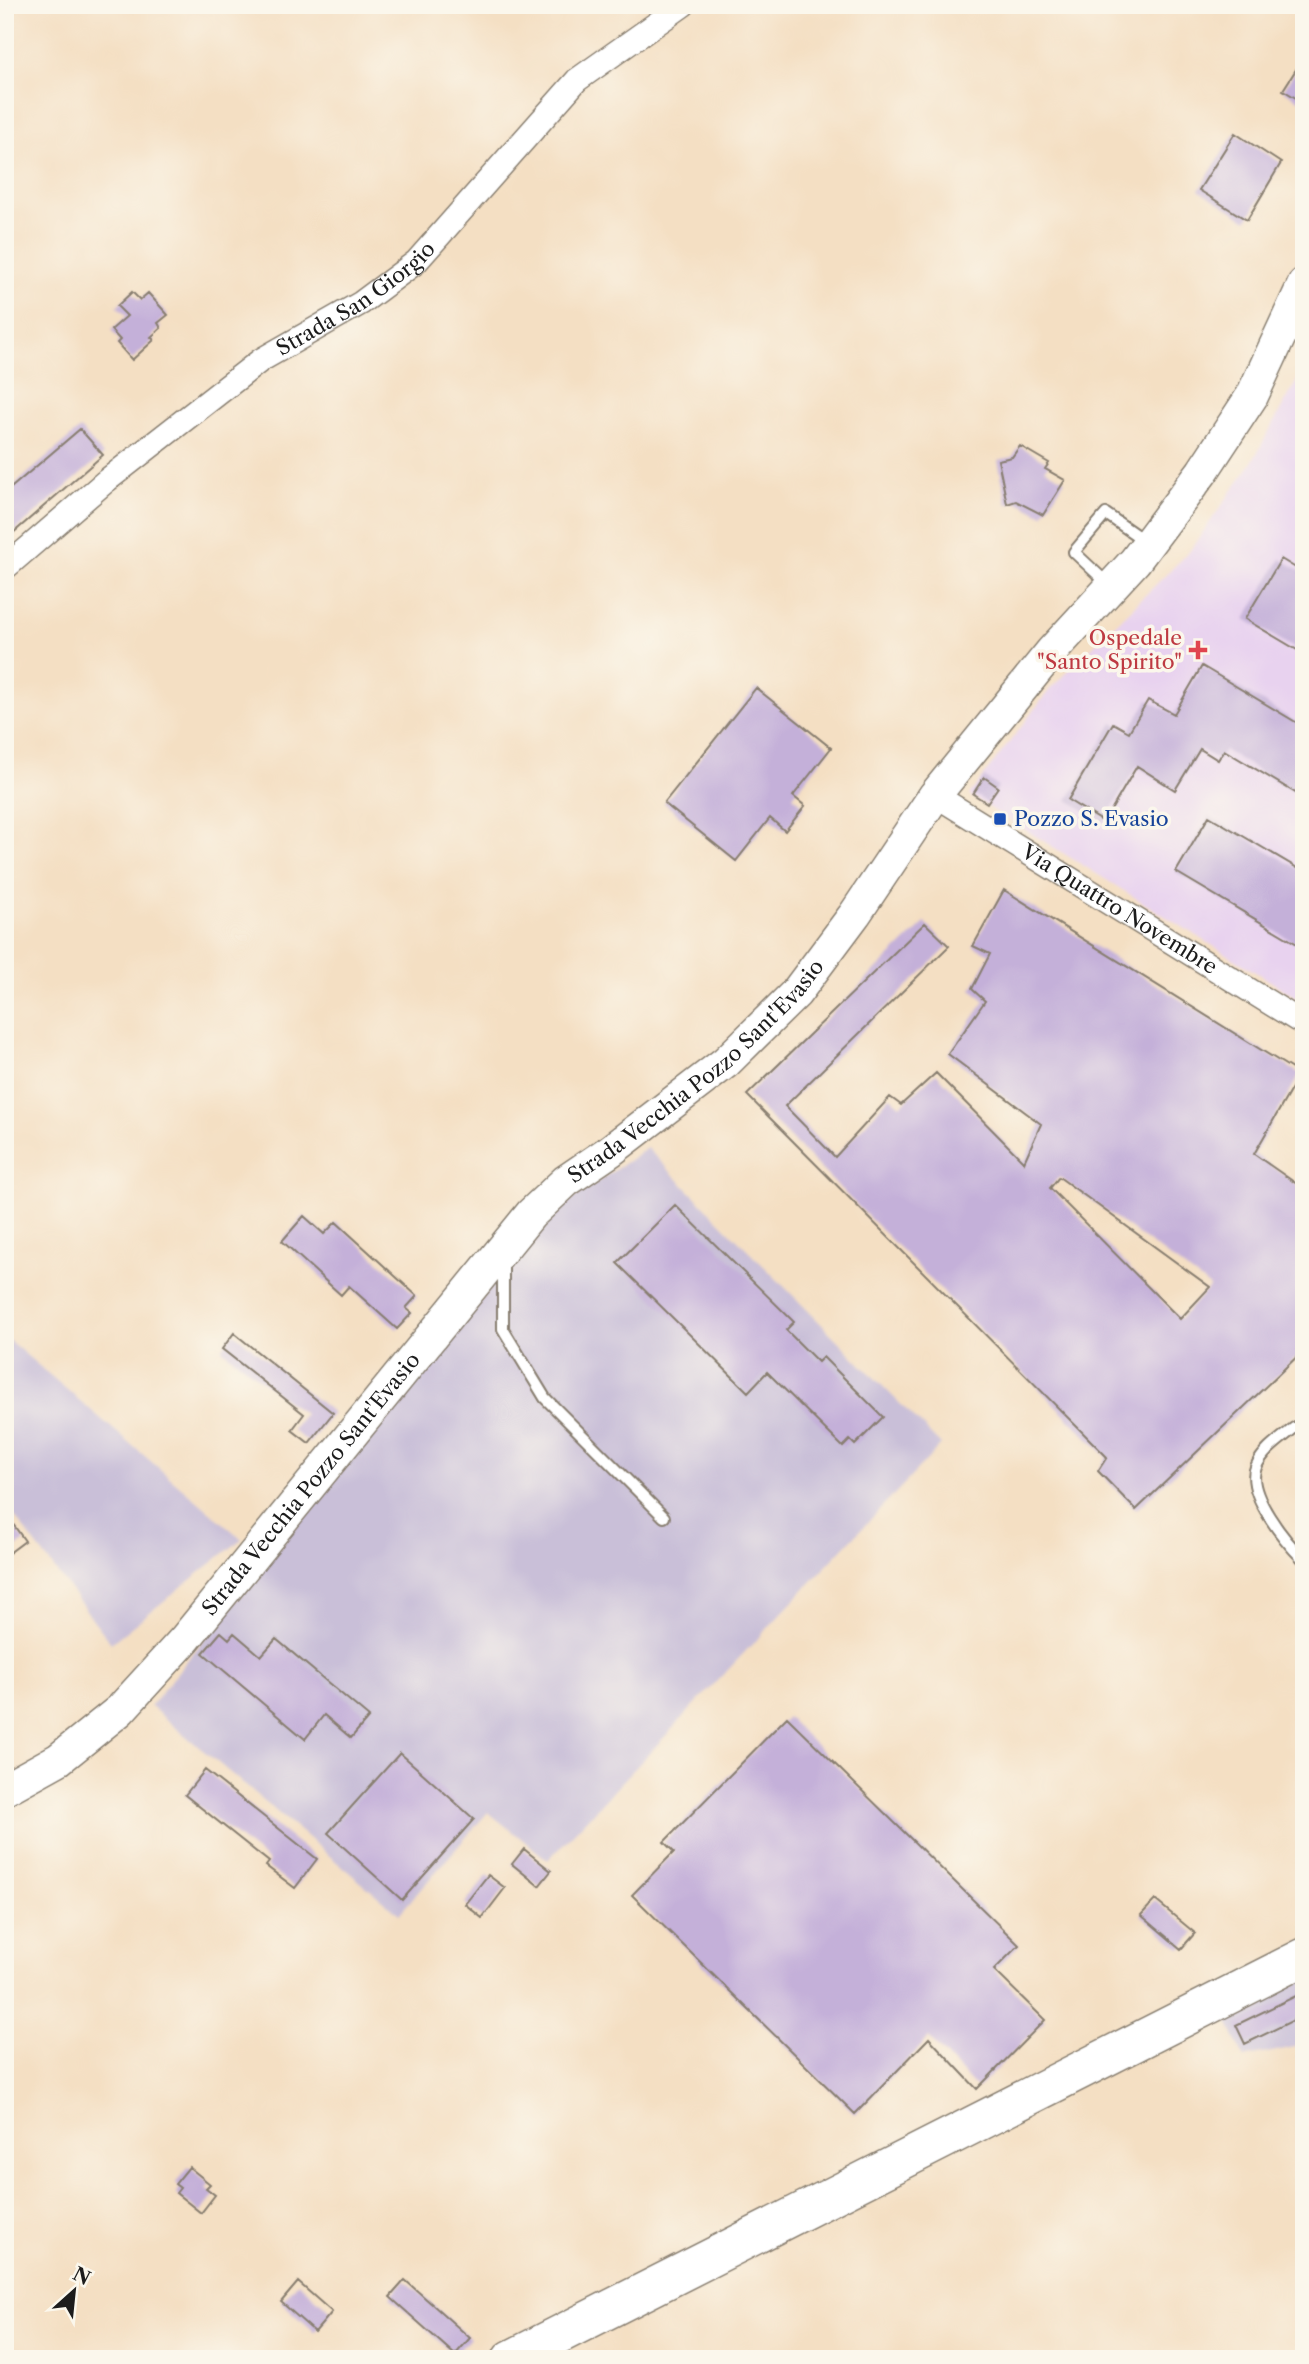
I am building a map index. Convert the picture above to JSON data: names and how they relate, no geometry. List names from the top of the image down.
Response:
{
  "streets": {
    "street": ["Strada San Giorgio", "Via Quattro Novembre", "Strada Vecchia Pozzo Sant'Evasio"]
  },
  "crossings": [
    ["Via Quattro Novembre", "Strada Vecchia Pozzo Sant'Evasio"]
  ],
  "places": {
    "health": ["Ospedale \"Santo Spirito\""],
    "transit": ["Pozzo S. Evasio"]
  },
  "north": "top right"
}
